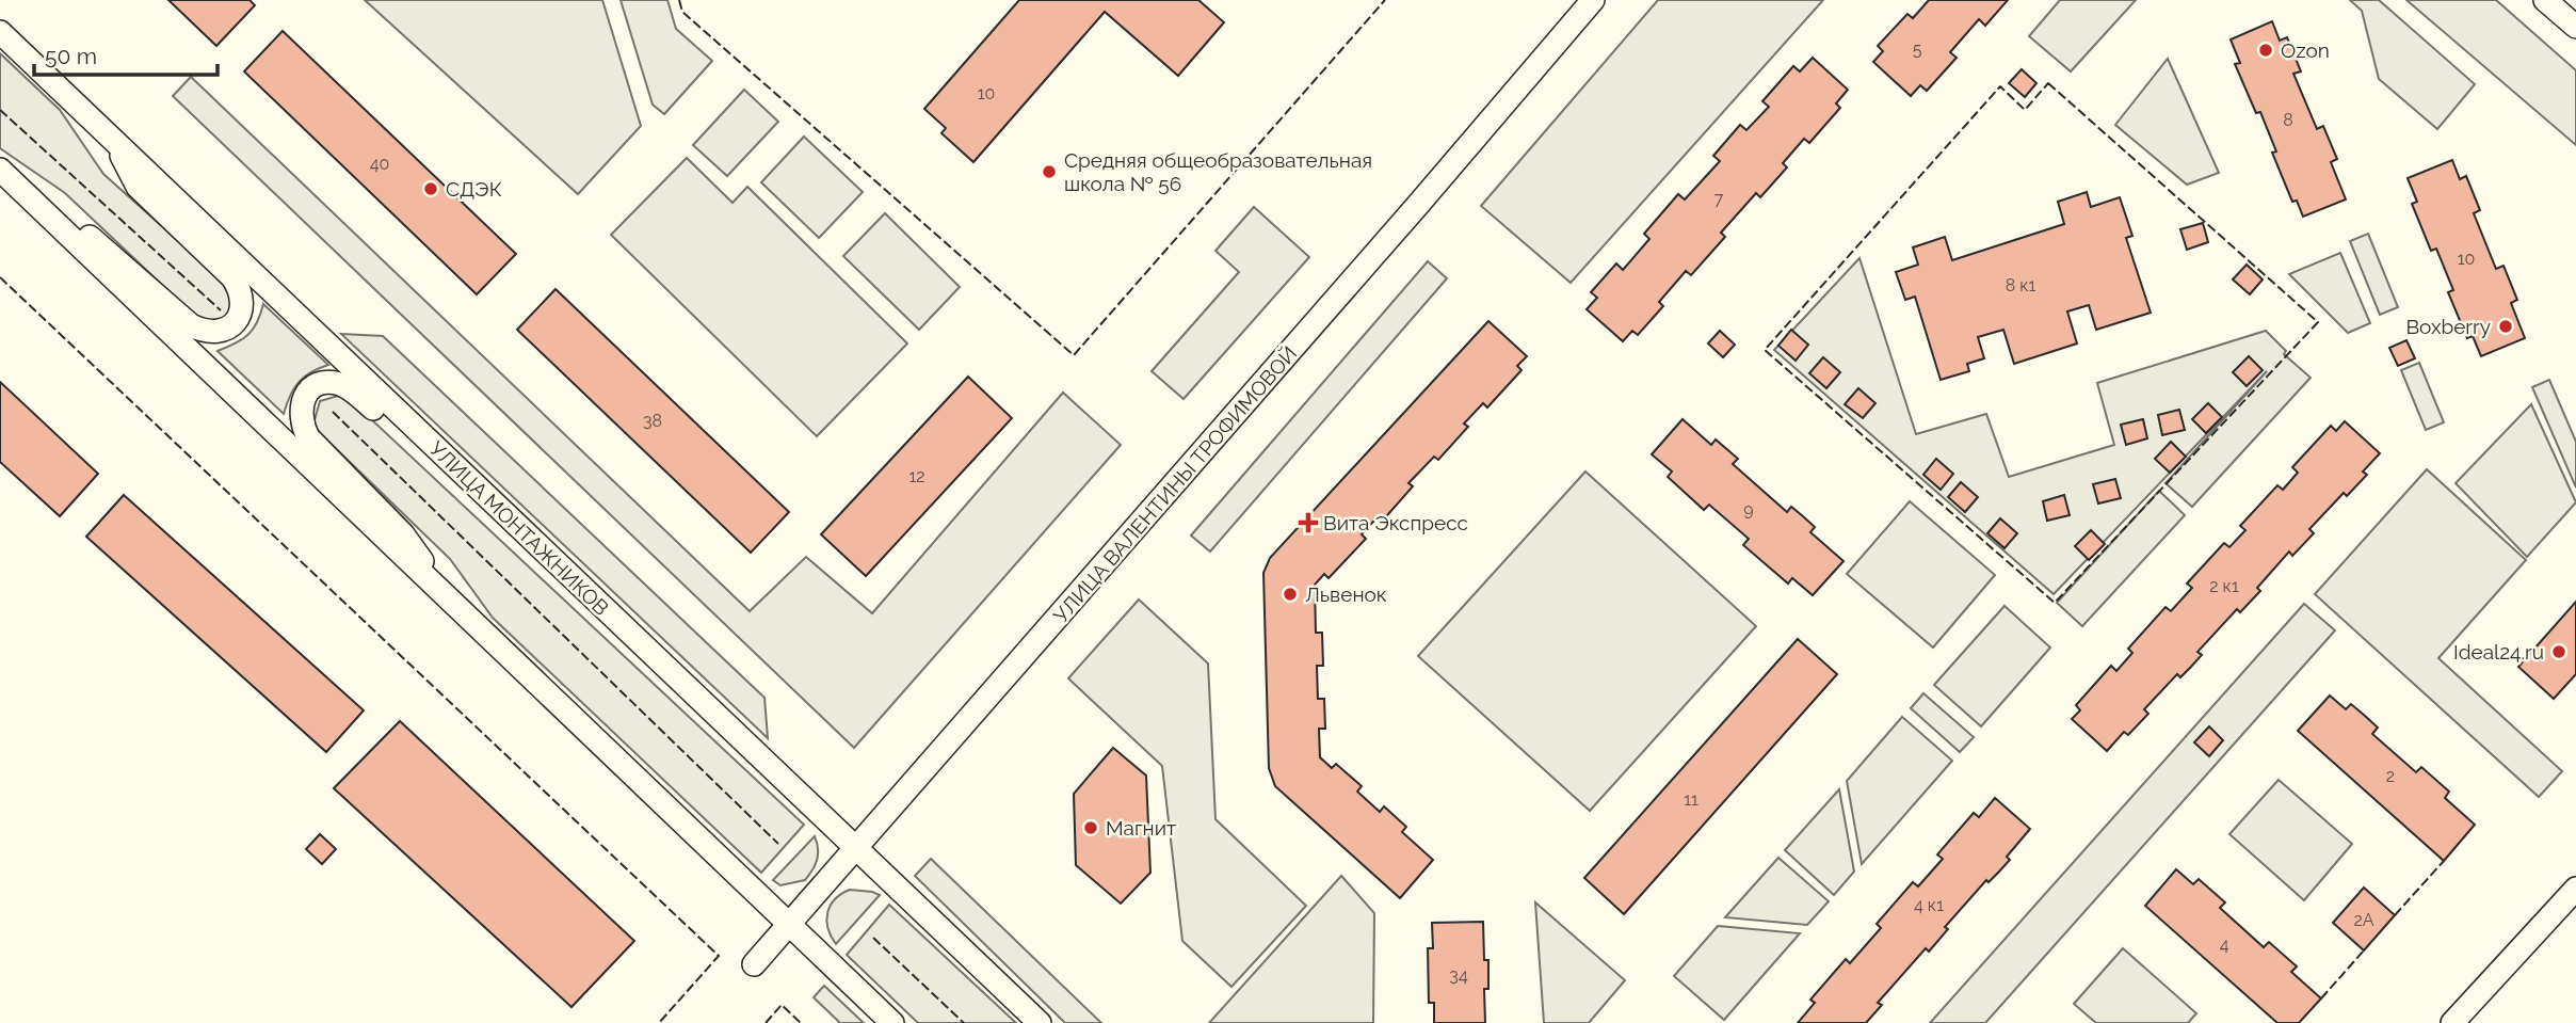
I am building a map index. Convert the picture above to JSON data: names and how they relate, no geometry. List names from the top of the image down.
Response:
{
  "streets": {
    "street": ["УЛИЦА ВАЛЕНТИНЫ ТРОФИМОВОЙ", "УЛИЦА МОНТАЖНИКОВ"]
  },
  "crossings": [
    ["УЛИЦА ВАЛЕНТИНЫ ТРОФИМОВОЙ", "УЛИЦА МОНТАЖНИКОВ"]
  ],
  "places": {
    "other": [
      "Ozon",
      "Средняя общеобразовательная школа № 56",
      "СДЭК",
      "Boxberry",
      "Львенок",
      "Ideal24.ru",
      "Магнит"
    ],
    "health": ["Вита Экспресс"]
  },
  "house_numbers": [
    "5",
    "10",
    "8",
    "40",
    "7",
    "10",
    "8 к1",
    "38",
    "12",
    "9",
    "2 к1",
    "2",
    "11",
    "4 к1",
    "2А",
    "4",
    "34"
  ],
  "scale_bar": "50 m"
}
